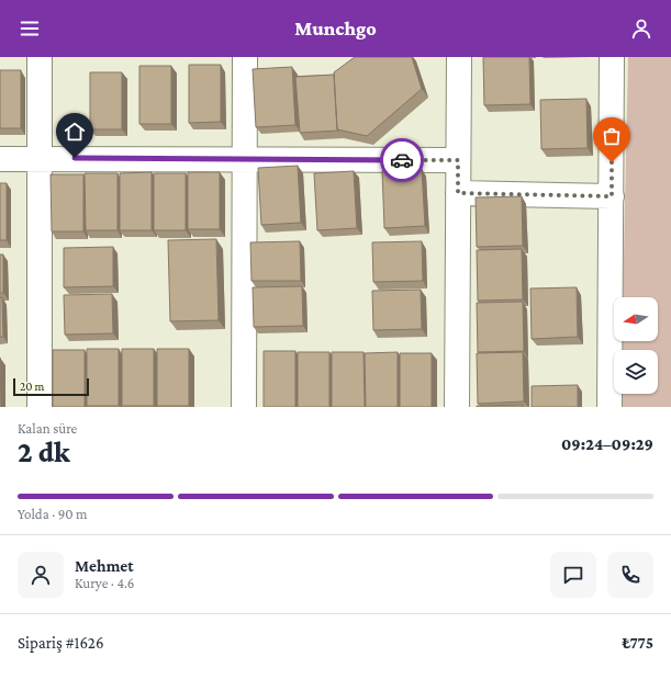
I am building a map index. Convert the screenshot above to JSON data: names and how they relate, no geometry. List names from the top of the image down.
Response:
{
  "scale_bar": "20 m",
  "north": "left",
  "page": {
    "header": "Munchgo",
    "scale": "20 m",
    "heading": ["2 dk", "Kalan süre", "09:24–09:29"],
    "panel": [
      "Mehmet",
      "Kurye · 4.6",
      "Sipariş #1626",
      "₺775"
    ],
    "bar": "Yolda · 90 m"
  }
}
